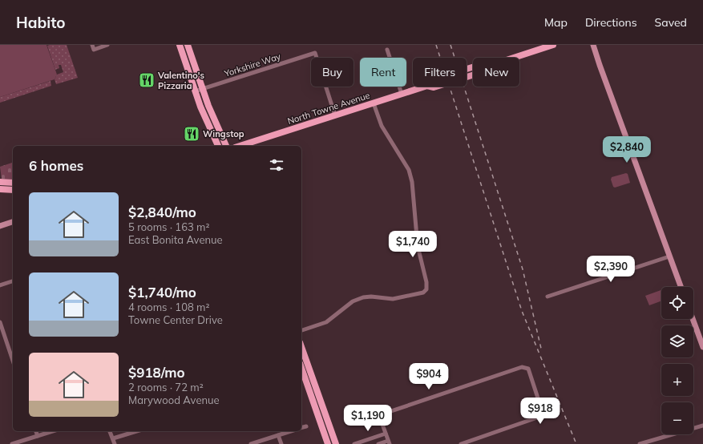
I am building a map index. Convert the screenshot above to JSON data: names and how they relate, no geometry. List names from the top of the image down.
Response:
{
  "streets": {
    "main road": ["North Towne Avenue"],
    "street": ["Yorkshire Way"]
  },
  "crossings": [
    ["Yorkshire Way", "North Towne Avenue"]
  ],
  "places": {
    "restaurant": ["Valentino's Pizzaria", "Wingstop"]
  },
  "page": {
    "header": "Habito",
    "nav": ["Map", "Directions", "Saved"],
    "chip": [
      "Buy",
      "Rent",
      "Filters",
      "New"
    ],
    "price": [
      "$2,840",
      "$1,740",
      "$2,390",
      "$904",
      "$918",
      "$1,190"
    ],
    "heading": "6 homes",
    "list": [
      {
        "name": "$2,840/mo",
        "note": "5 rooms · 163 m² · East Bonita Avenue"
      },
      {
        "name": "$1,740/mo",
        "note": "4 rooms · 108 m² · Towne Center Drive"
      },
      {
        "name": "$918/mo",
        "note": "2 rooms · 72 m² · Marywood Avenue"
      }
    ],
    "map_buttons": ["+", "−"]
  }
}
